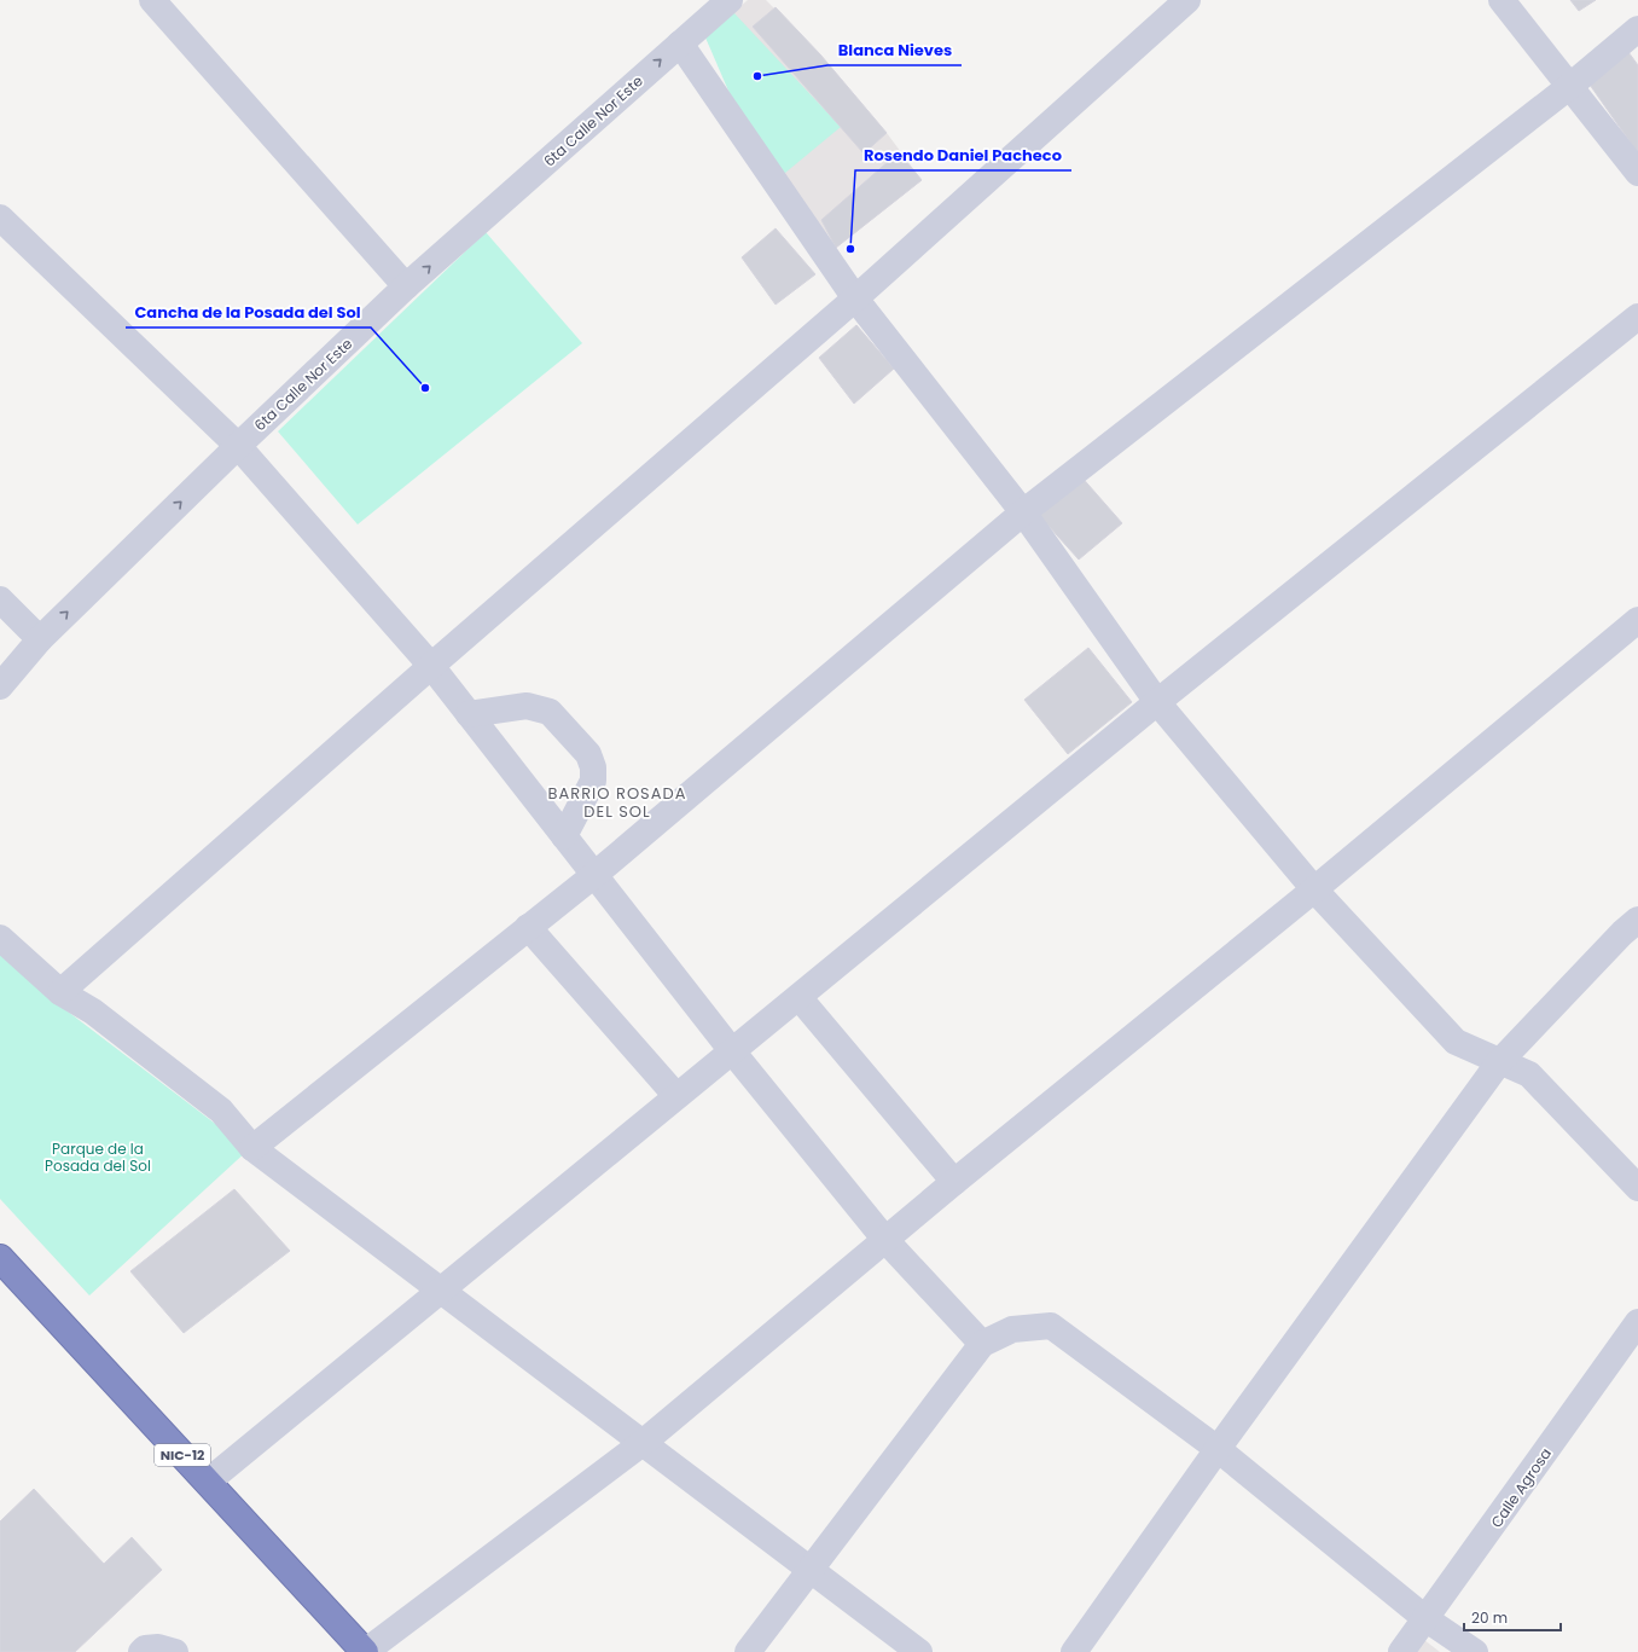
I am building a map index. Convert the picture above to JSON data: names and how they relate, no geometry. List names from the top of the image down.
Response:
{
  "streets": {
    "highway": ["NIC-12"],
    "street": ["6ta Calle Nor Este", "Calle Agrosa"]
  },
  "one_way": ["6ta Calle Nor Este"],
  "districts": ["BARRIO ROSADA DEL SOL"],
  "parks": ["Parque de la Posada del Sol"],
  "places": ["Blanca Nieves", "Rosendo Daniel Pacheco", "Cancha de la Posada del Sol"],
  "scale_bar": "20 m"
}
